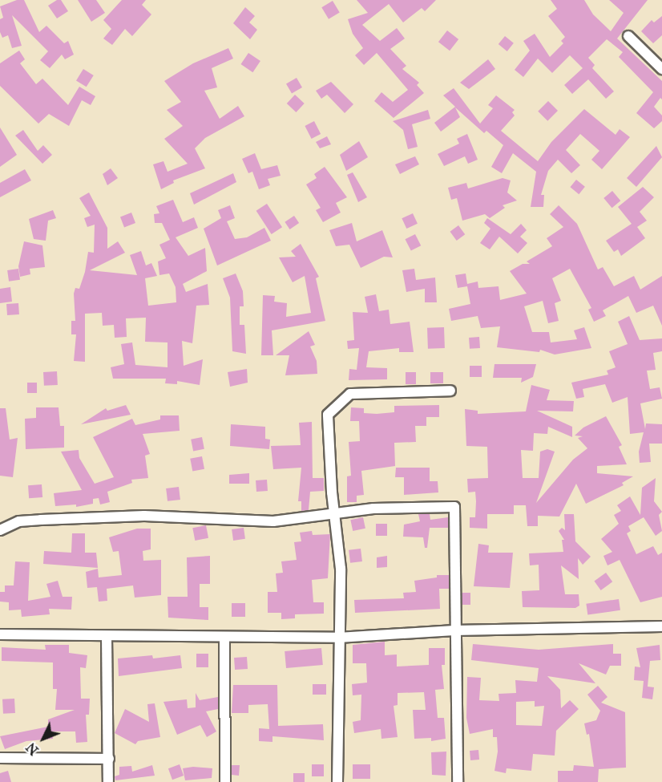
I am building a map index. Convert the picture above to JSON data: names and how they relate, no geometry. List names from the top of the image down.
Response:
{
  "north": "bottom left"
}
